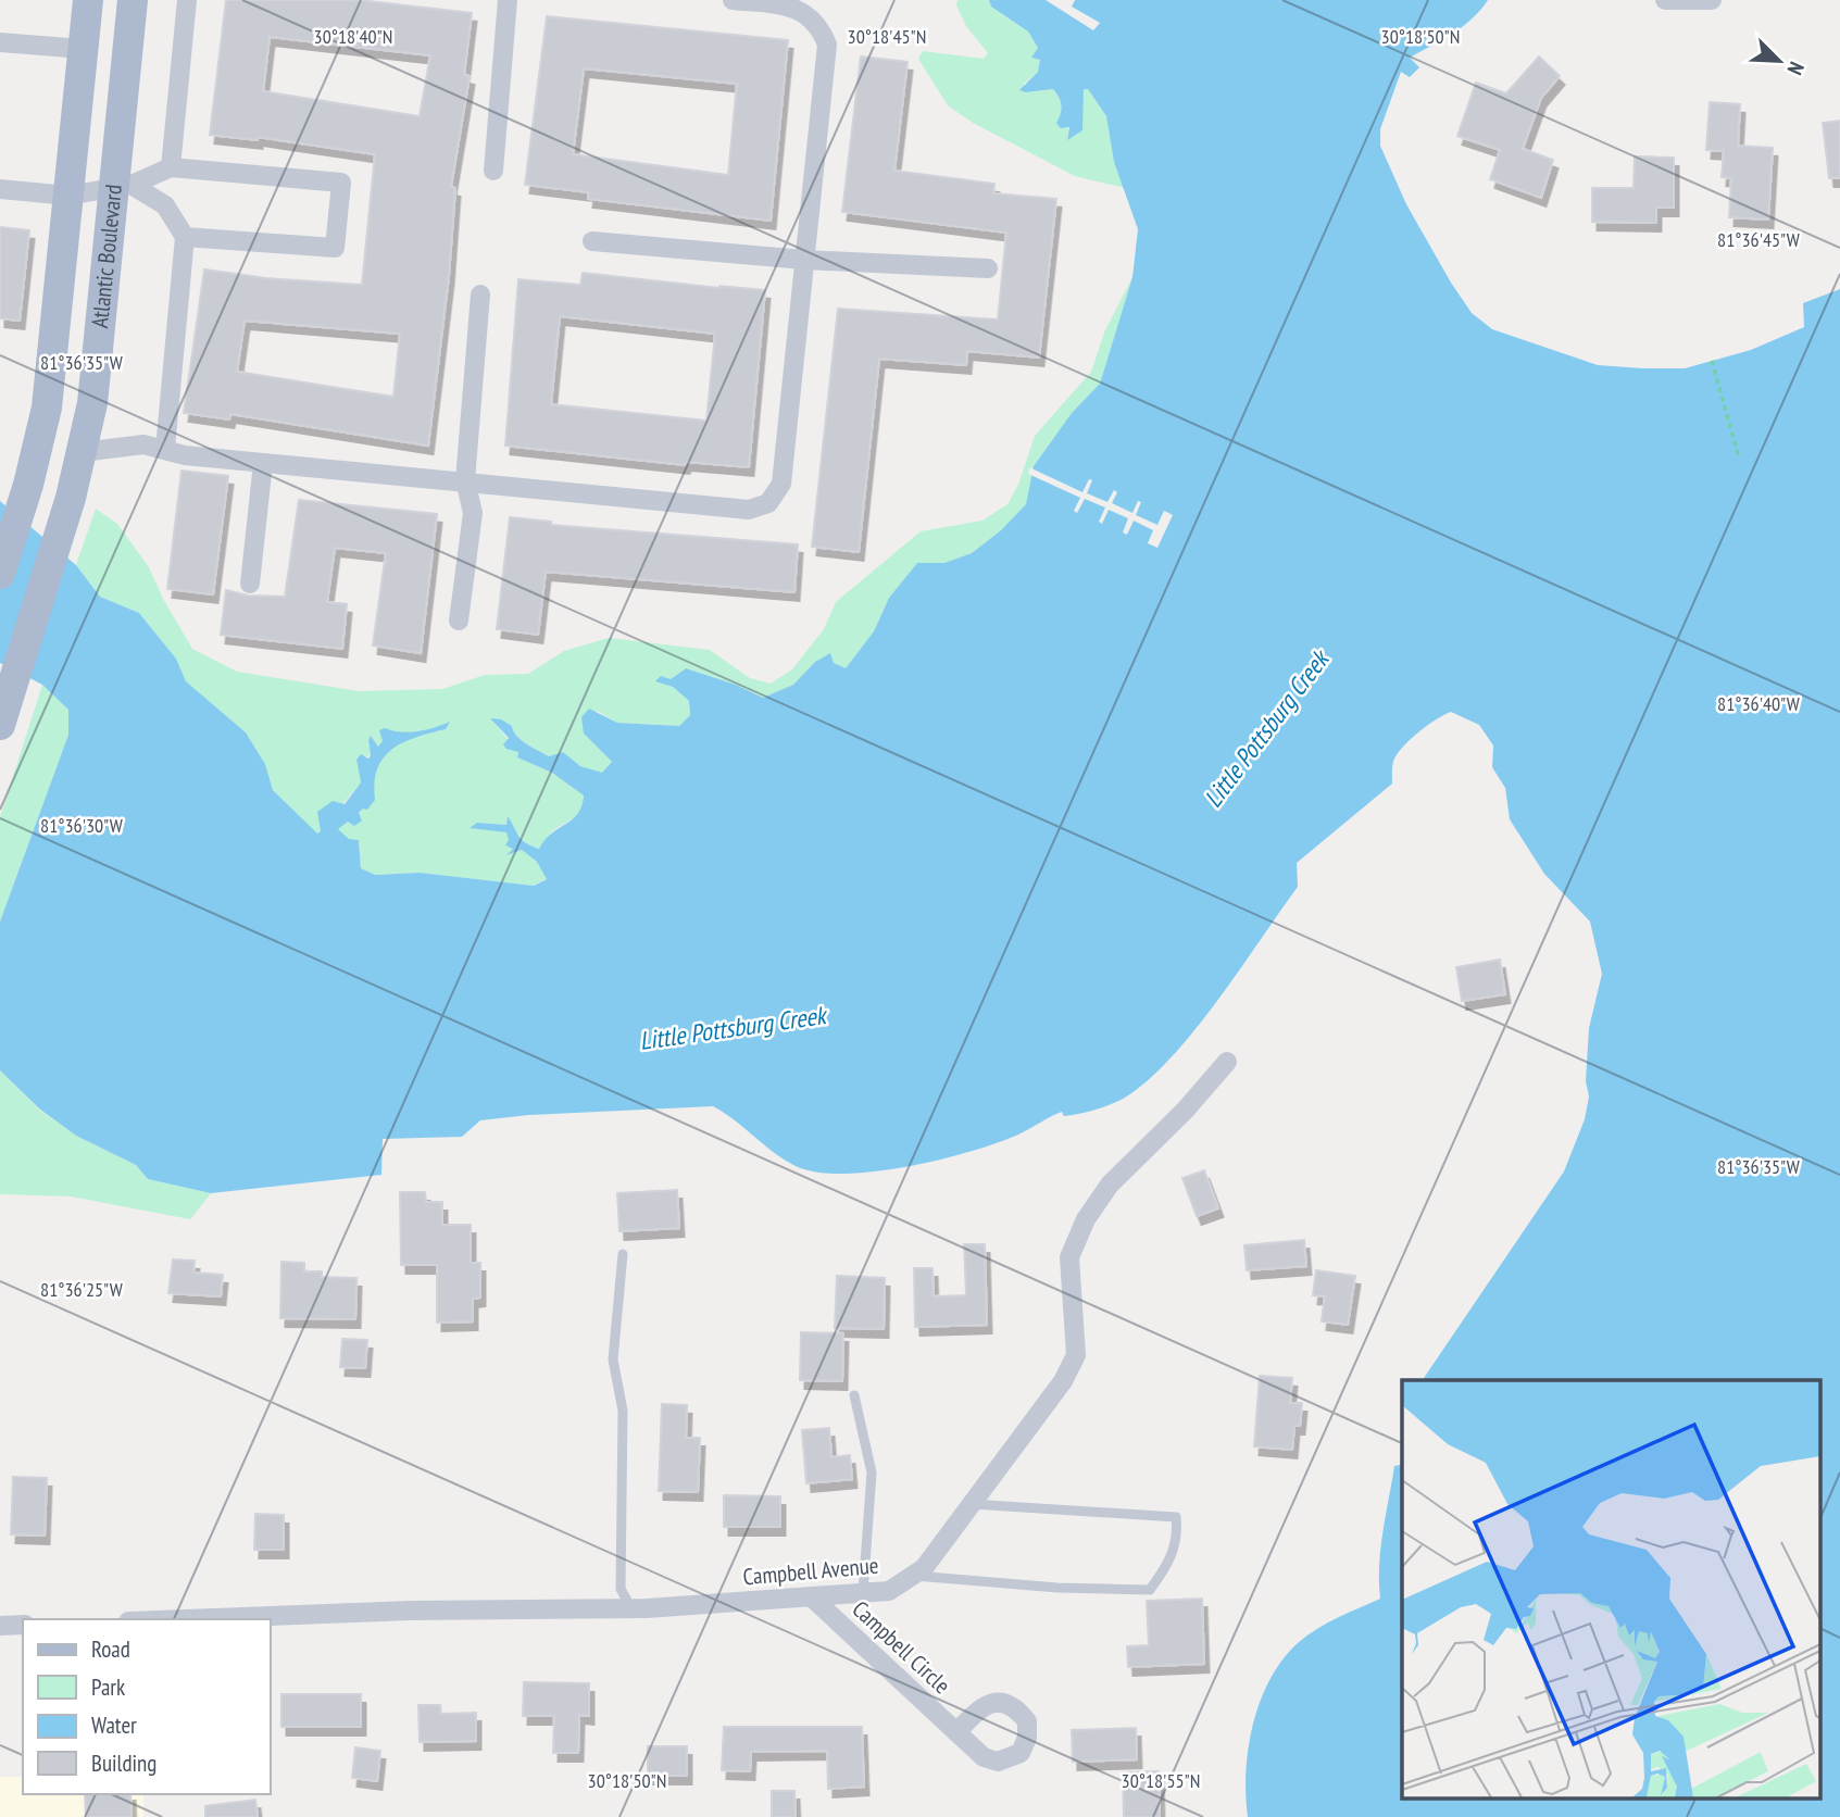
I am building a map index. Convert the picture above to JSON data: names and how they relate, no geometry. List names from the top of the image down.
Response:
{
  "streets": {
    "main road": ["Atlantic Boulevard"],
    "street": ["Campbell Avenue", "Campbell Circle"]
  },
  "crossings": [
    ["Campbell Avenue", "Campbell Circle"]
  ],
  "water": ["Little Pottsburg Creek"],
  "legend": [
    "Road",
    "Park",
    "Water",
    "Building"
  ],
  "north": "bottom right",
  "coordinates": [
    "30°18'40\"N",
    "30°18'45\"N",
    "30°18'50\"N",
    "81°36'45\"W",
    "81°36'35\"W",
    "81°36'40\"W",
    "81°36'30\"W",
    "81°36'25\"W",
    "30°18'55\"N"
  ]
}
